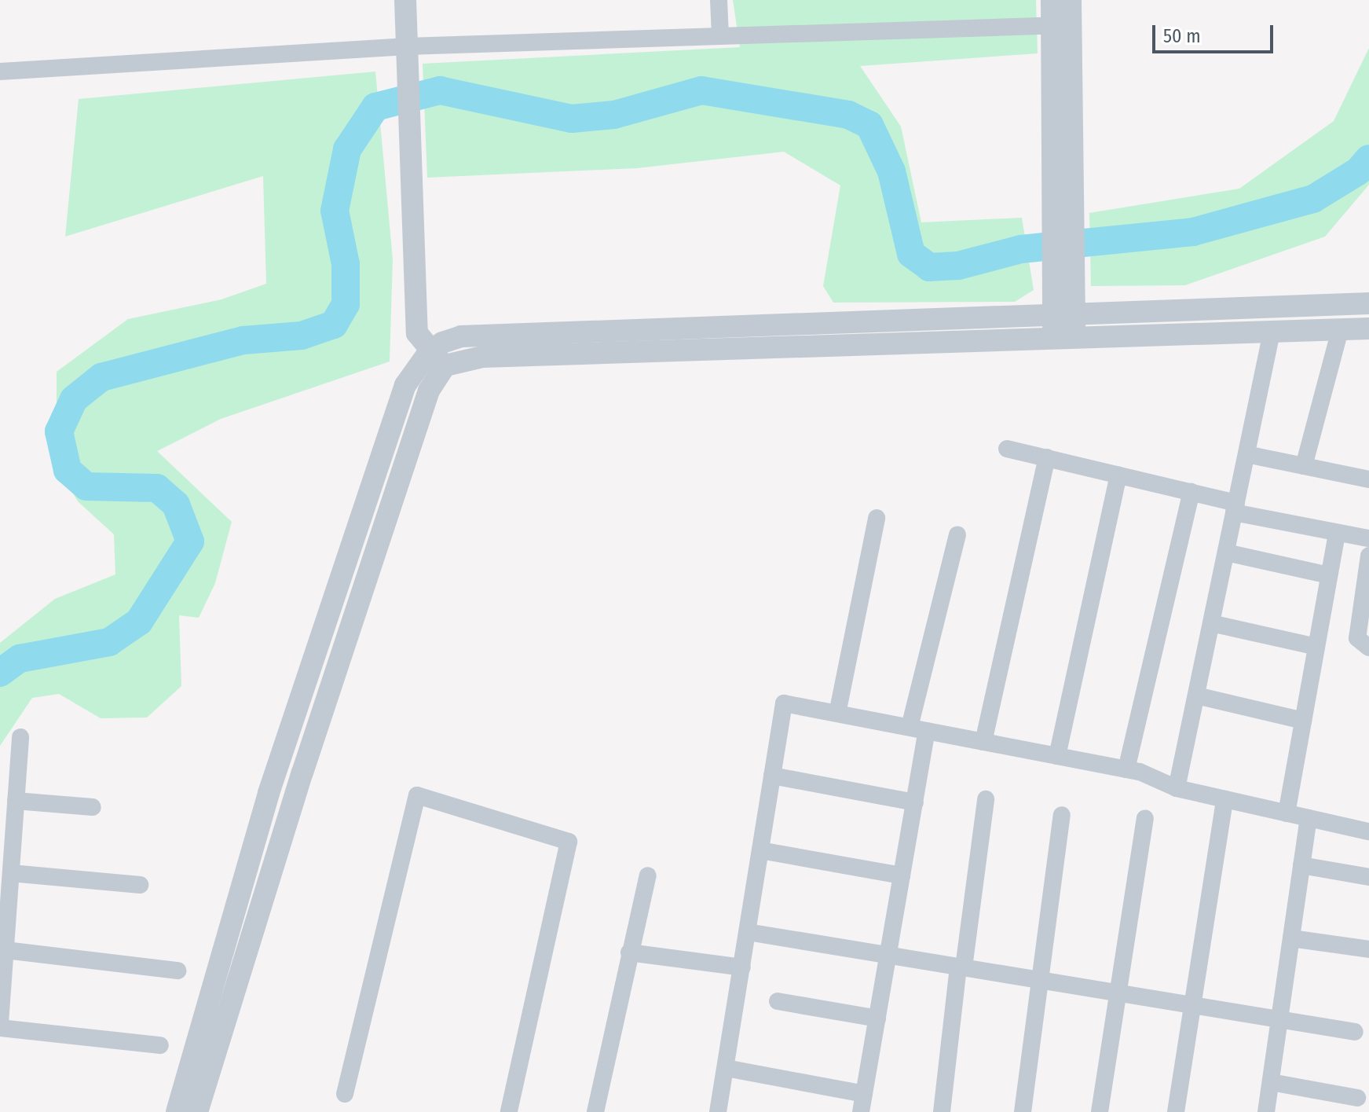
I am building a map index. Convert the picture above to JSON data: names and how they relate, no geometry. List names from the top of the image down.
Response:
{
  "scale_bar": "50 m"
}
